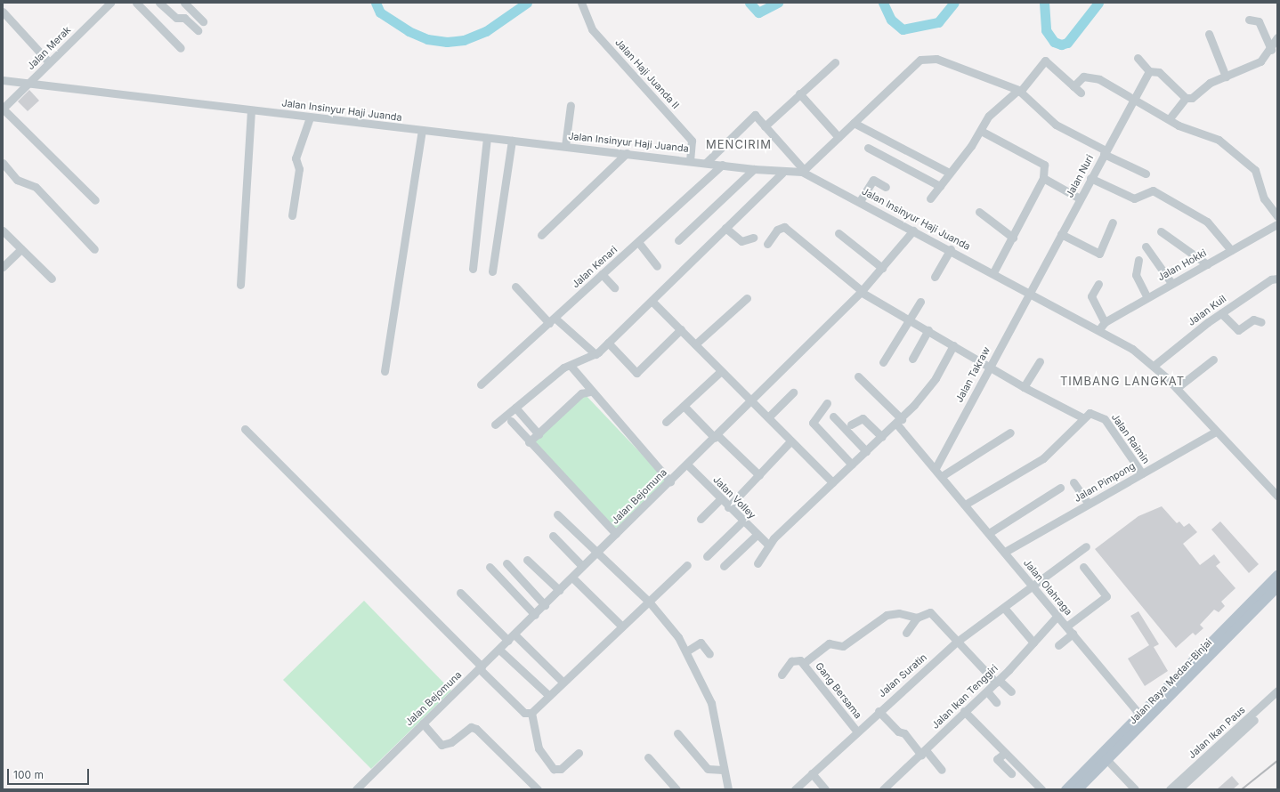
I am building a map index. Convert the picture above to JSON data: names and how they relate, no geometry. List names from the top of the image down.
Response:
{
  "streets": {
    "main road": ["Jalan Raya Medan-Binjai"],
    "street": [
      "Jalan Merak",
      "Jalan Haji Juanda II",
      "Jalan Insinyur Haji Juanda",
      "Jalan Nuri",
      "Jalan Hokki",
      "Jalan Kenari",
      "Jalan Kuil",
      "Jalan Takraw",
      "Jalan Raimin",
      "Jalan Pimpong",
      "Jalan Bejomuna",
      "Jalan Volley",
      "Jalan Olahraga",
      "Jalan Suratin",
      "Gang Bersama",
      "Jalan Ikan Tenggiri",
      "Jalan Ikan Paus"
    ]
  },
  "crossings": [
    ["Jalan Merak", "Jalan Insinyur Haji Juanda"],
    ["Jalan Haji Juanda II", "Jalan Insinyur Haji Juanda"],
    ["Jalan Insinyur Haji Juanda", "Jalan Nuri"],
    ["Jalan Insinyur Haji Juanda", "Jalan Hokki"],
    ["Jalan Insinyur Haji Juanda", "Jalan Kenari"],
    ["Jalan Insinyur Haji Juanda", "Jalan Kuil"],
    ["Jalan Insinyur Haji Juanda", "Jalan Takraw"],
    ["Jalan Insinyur Haji Juanda", "Jalan Pimpong"],
    ["Jalan Insinyur Haji Juanda", "Jalan Bejomuna"],
    ["Jalan Nuri", "Jalan Takraw"],
    ["Jalan Takraw", "Jalan Olahraga"],
    ["Jalan Raimin", "Jalan Pimpong"],
    ["Jalan Pimpong", "Jalan Olahraga"],
    ["Jalan Bejomuna", "Jalan Volley"],
    ["Jalan Olahraga", "Jalan Suratin"],
    ["Jalan Olahraga", "Jalan Raya Medan-Binjai"],
    ["Jalan Olahraga", "Jalan Ikan Tenggiri"],
    ["Jalan Suratin", "Gang Bersama"]
  ],
  "districts": ["MENCIRIM", "TIMBANG LANGKAT"],
  "scale_bar": "100 m"
}
